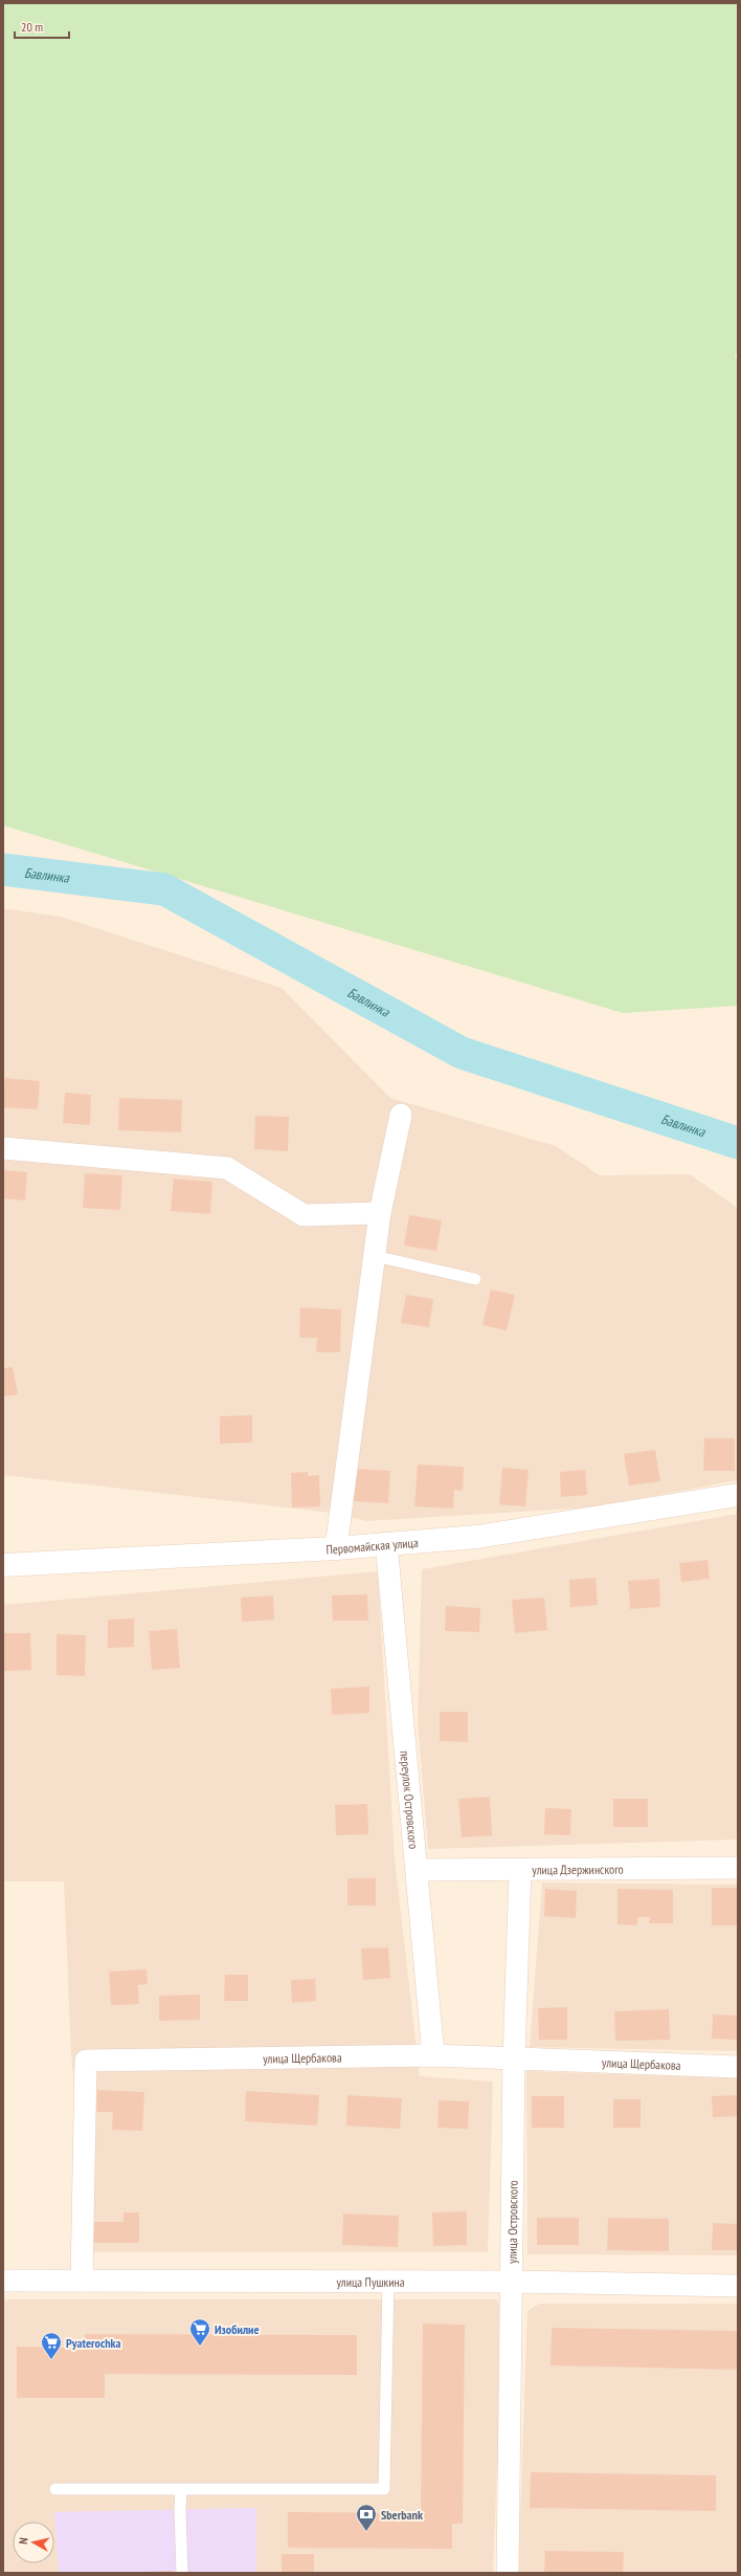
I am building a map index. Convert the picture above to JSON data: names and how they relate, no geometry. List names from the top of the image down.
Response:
{
  "streets": {
    "street": [
      "Первомайская улица",
      "переулок Островского",
      "улица Дзержинского",
      "улица Щербакова",
      "улица Островского",
      "улица Пушкина"
    ]
  },
  "crossings": [
    ["Первомайская улица", "переулок Островского"],
    ["переулок Островского", "улица Дзержинского"],
    ["переулок Островского", "улица Щербакова"],
    ["улица Дзержинского", "улица Островского"],
    ["улица Щербакова", "улица Островского"],
    ["улица Щербакова", "улица Пушкина"],
    ["улица Островского", "улица Пушкина"]
  ],
  "water": ["Бавлинка"],
  "places": {
    "supermarket": ["Изобилие", "Pyaterochka"],
    "bank": ["Sberbank"]
  },
  "scale_bar": "20 m",
  "north": "left"
}
